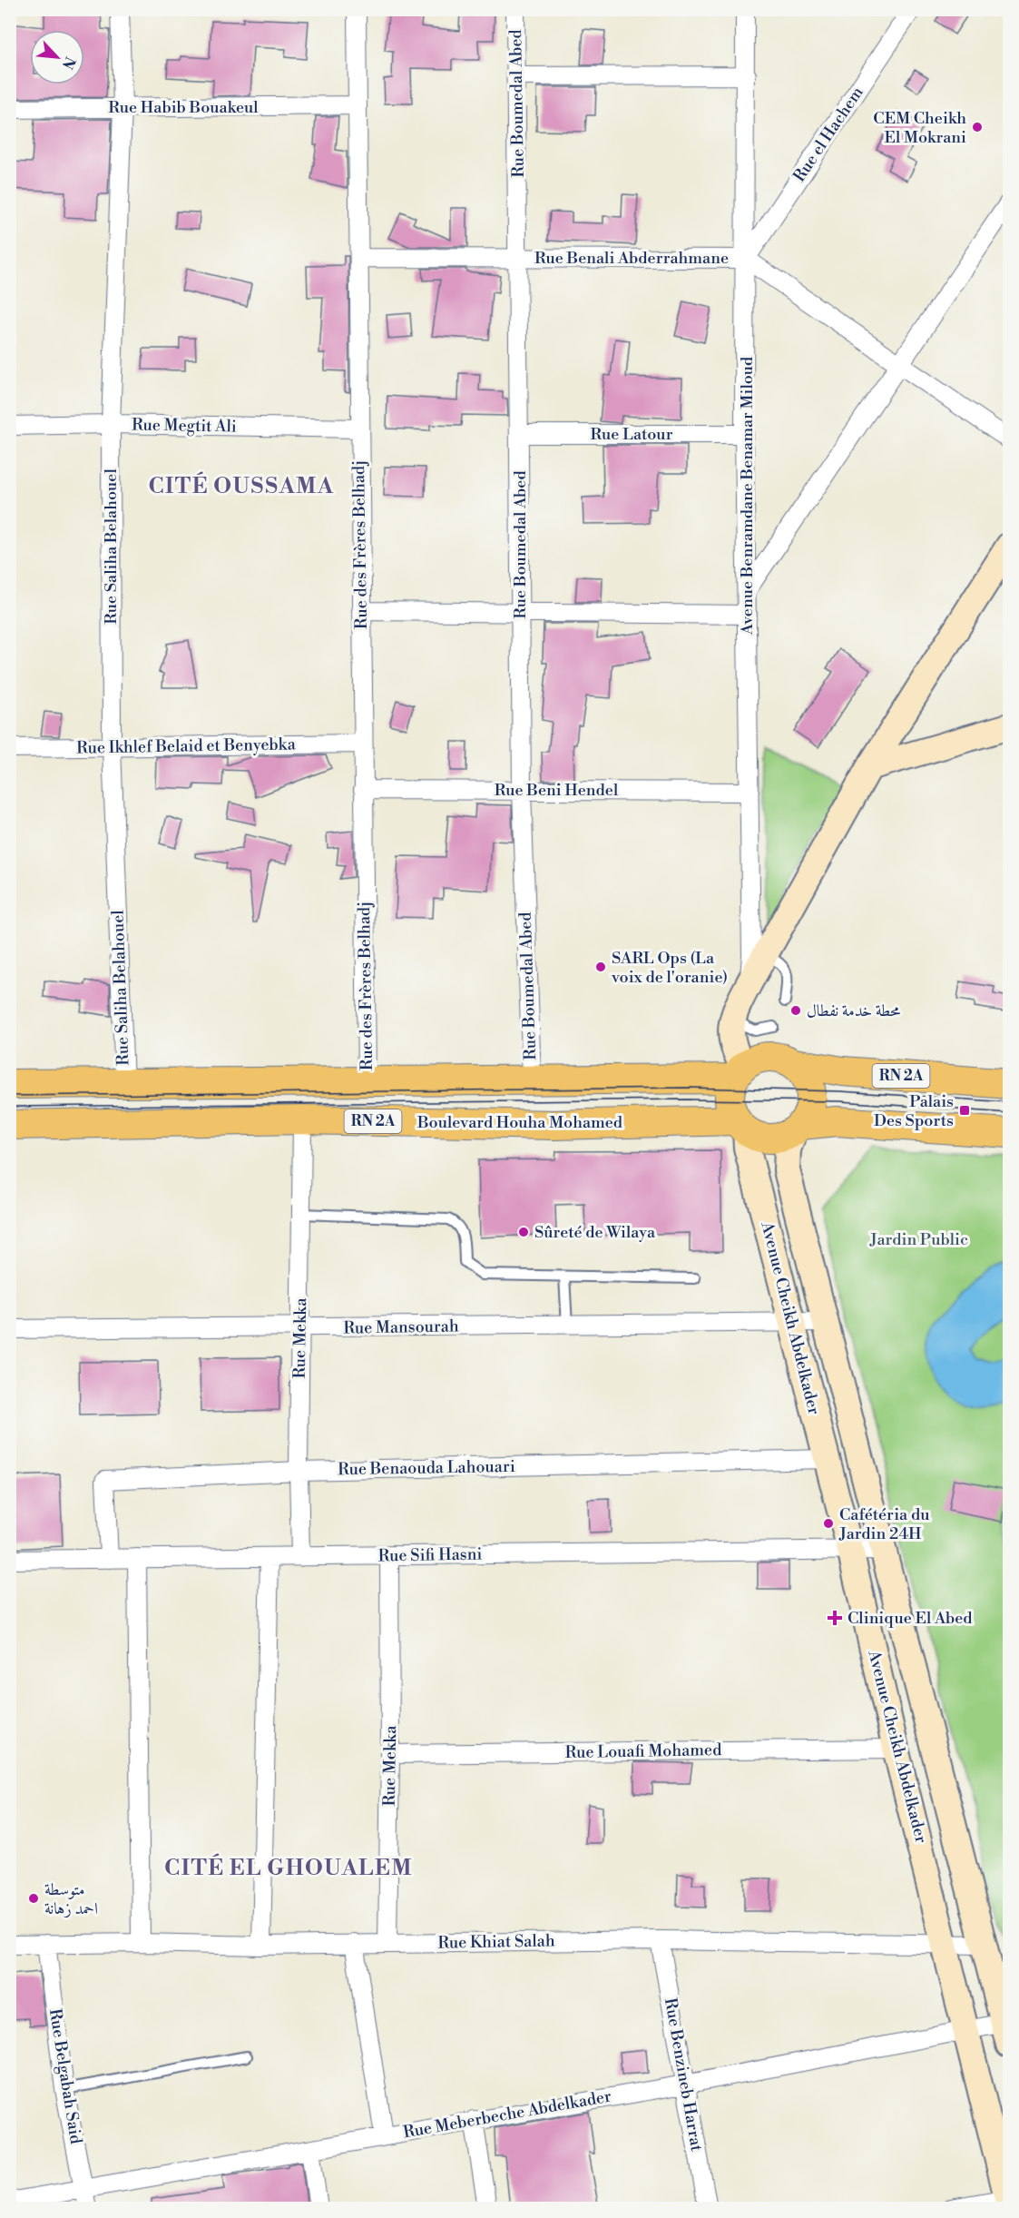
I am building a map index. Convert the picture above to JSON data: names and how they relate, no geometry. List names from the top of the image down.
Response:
{
  "streets": {
    "main road": ["RN 2A", "Boulevard Houha Mohamed", "Avenue Cheikh Abdelkader"],
    "street": [
      "Rue Boumedal Abed",
      "Rue Habib Bouakeul",
      "Rue el Hachem",
      "Rue Benali Abderrahmane",
      "Rue Megtit Ali",
      "Rue Latour",
      "Avenue Benramdane Benamar Miloud",
      "Rue des Frères Belhadj",
      "Rue Saliha Belahouel",
      "Rue Ikhlef Belaid et Benyebka",
      "Rue Beni Hendel",
      "Rue Mansourah",
      "Rue Mekka",
      "Rue Benaouda Lahouari",
      "Rue Sifi Hasni",
      "Rue Louafi Mohamed",
      "Rue Khiat Salah",
      "Rue Benzineb Harrat",
      "Rue Belgabah Said",
      "Rue Meberbeche Abdelkader"
    ]
  },
  "crossings": [
    ["Rue Boumedal Abed", "Rue Benali Abderrahmane"],
    ["Rue Boumedal Abed", "Rue Latour"],
    ["Rue Boumedal Abed", "Rue Beni Hendel"],
    ["Rue Habib Bouakeul", "Rue des Frères Belhadj"],
    ["Rue Habib Bouakeul", "Rue Saliha Belahouel"],
    ["Rue el Hachem", "Rue Benali Abderrahmane"],
    ["Rue el Hachem", "Avenue Benramdane Benamar Miloud"],
    ["Rue Benali Abderrahmane", "Avenue Benramdane Benamar Miloud"],
    ["Rue Benali Abderrahmane", "Rue des Frères Belhadj"],
    ["Rue Megtit Ali", "Rue des Frères Belhadj"],
    ["Rue Megtit Ali", "Rue Saliha Belahouel"],
    ["Rue Latour", "Avenue Benramdane Benamar Miloud"],
    ["Avenue Benramdane Benamar Miloud", "Rue Beni Hendel"],
    ["Rue des Frères Belhadj", "Rue Ikhlef Belaid et Benyebka"],
    ["Rue des Frères Belhadj", "Rue Beni Hendel"],
    ["Rue Saliha Belahouel", "Rue Ikhlef Belaid et Benyebka"],
    ["RN 2A", "Boulevard Houha Mohamed"],
    ["RN 2A", "Avenue Cheikh Abdelkader"],
    ["Boulevard Houha Mohamed", "Avenue Cheikh Abdelkader"],
    ["Boulevard Houha Mohamed", "Rue Mekka"],
    ["Avenue Cheikh Abdelkader", "Rue Mansourah"],
    ["Avenue Cheikh Abdelkader", "Rue Benaouda Lahouari"],
    ["Avenue Cheikh Abdelkader", "Rue Sifi Hasni"],
    ["Avenue Cheikh Abdelkader", "Rue Louafi Mohamed"],
    ["Avenue Cheikh Abdelkader", "Rue Khiat Salah"],
    ["Avenue Cheikh Abdelkader", "Rue Meberbeche Abdelkader"],
    ["Rue Mansourah", "Rue Mekka"],
    ["Rue Mekka", "Rue Benaouda Lahouari"],
    ["Rue Mekka", "Rue Sifi Hasni"],
    ["Rue Mekka", "Rue Louafi Mohamed"],
    ["Rue Mekka", "Rue Khiat Salah"],
    ["Rue Benaouda Lahouari", "Rue Sifi Hasni"],
    ["Rue Khiat Salah", "Rue Benzineb Harrat"],
    ["Rue Khiat Salah", "Rue Belgabah Said"],
    ["Rue Benzineb Harrat", "Rue Meberbeche Abdelkader"],
    ["Rue Belgabah Said", "Rue Meberbeche Abdelkader"]
  ],
  "districts": ["CITÉ OUSSAMA", "CITÉ EL GHOUALEM"],
  "parks": ["Jardin Public"],
  "places": {
    "other": [
      "CEM Cheikh El Mokrani",
      "SARL Ops (La voix de l'oranie)",
      "محطة خدمة نفطال",
      "Sûreté de Wilaya",
      "Cafétéria du Jardin 24H",
      "متوسطة احمد زهانة"
    ],
    "transit": ["Palais Des Sports"],
    "health": ["Clinique El Abed"]
  },
  "north": "bottom right"
}
